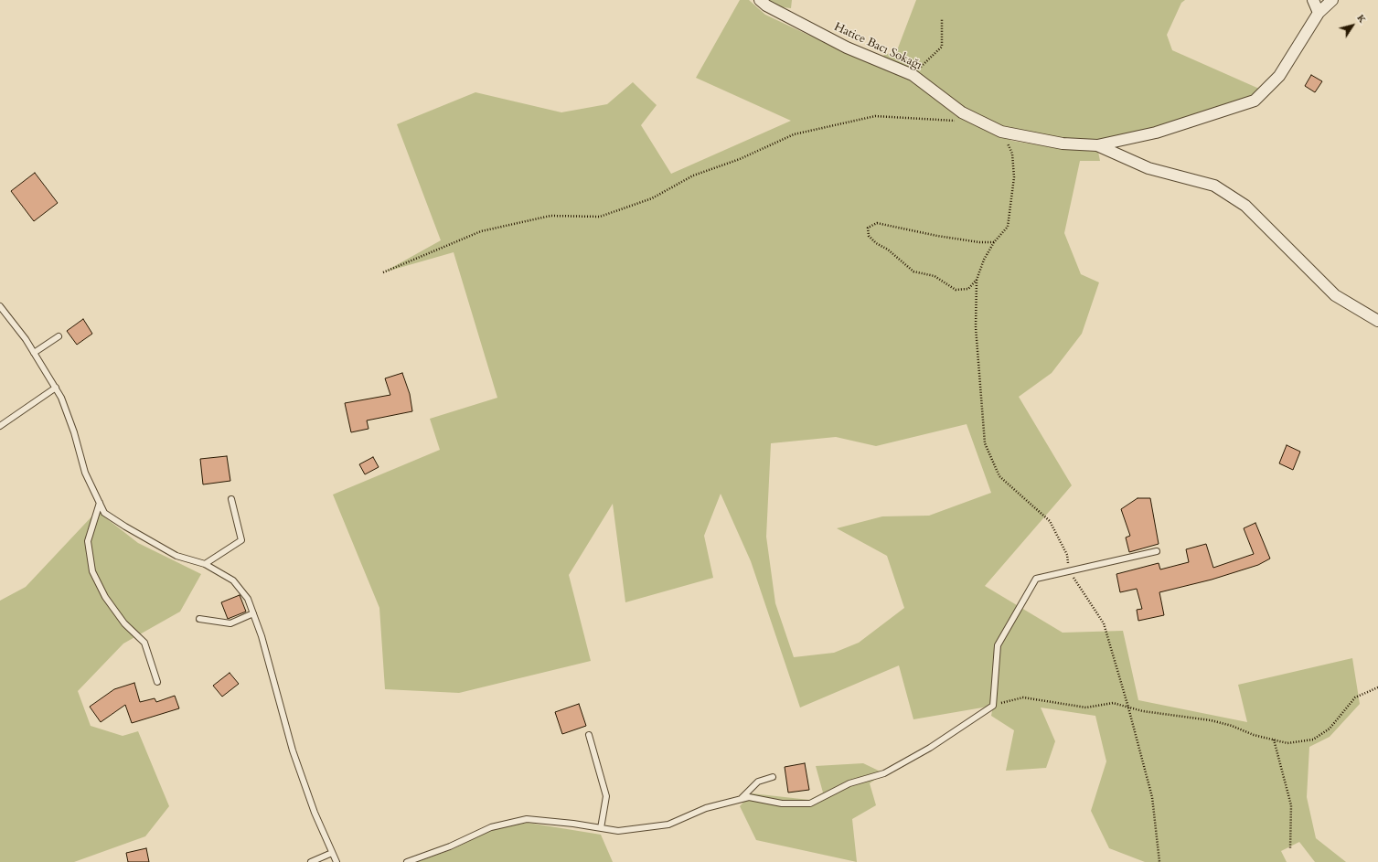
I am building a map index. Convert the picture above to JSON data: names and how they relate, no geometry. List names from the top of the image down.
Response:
{
  "streets": {
    "street": ["Hatice Bacı Sokağı"]
  },
  "north": "top right"
}
